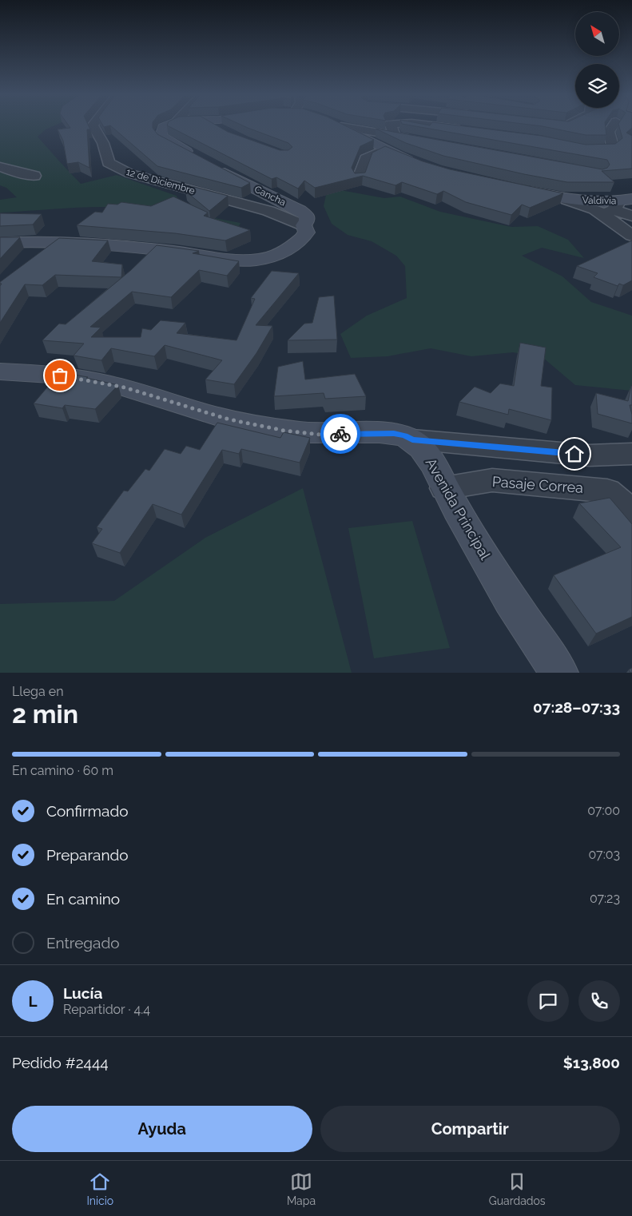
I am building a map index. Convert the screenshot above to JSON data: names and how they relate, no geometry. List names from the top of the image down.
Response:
{
  "streets": {
    "street": [
      "12 de Diciembre",
      "Cancha",
      "Valdivia",
      "Pasaje Correa",
      "Avenida Principal"
    ]
  },
  "crossings": [
    ["12 de Diciembre", "Cancha"],
    ["Pasaje Correa", "Avenida Principal"]
  ],
  "north": "top left",
  "page": {
    "heading": ["2 min", "Llega en", "07:28–07:33"],
    "panel": [
      "Lucía",
      "Repartidor · 4.4",
      "Pedido #2444",
      "$13,800"
    ],
    "bar": "En camino · 60 m",
    "list": [
      ["Confirmado", "07:00"],
      ["Preparando", "07:03"],
      ["En camino", "07:23"],
      "Entregado"
    ],
    "round": "L",
    "buttons": ["Ayuda", "Compartir"],
    "tabs": ["Inicio", "Mapa", "Guardados"]
  }
}
